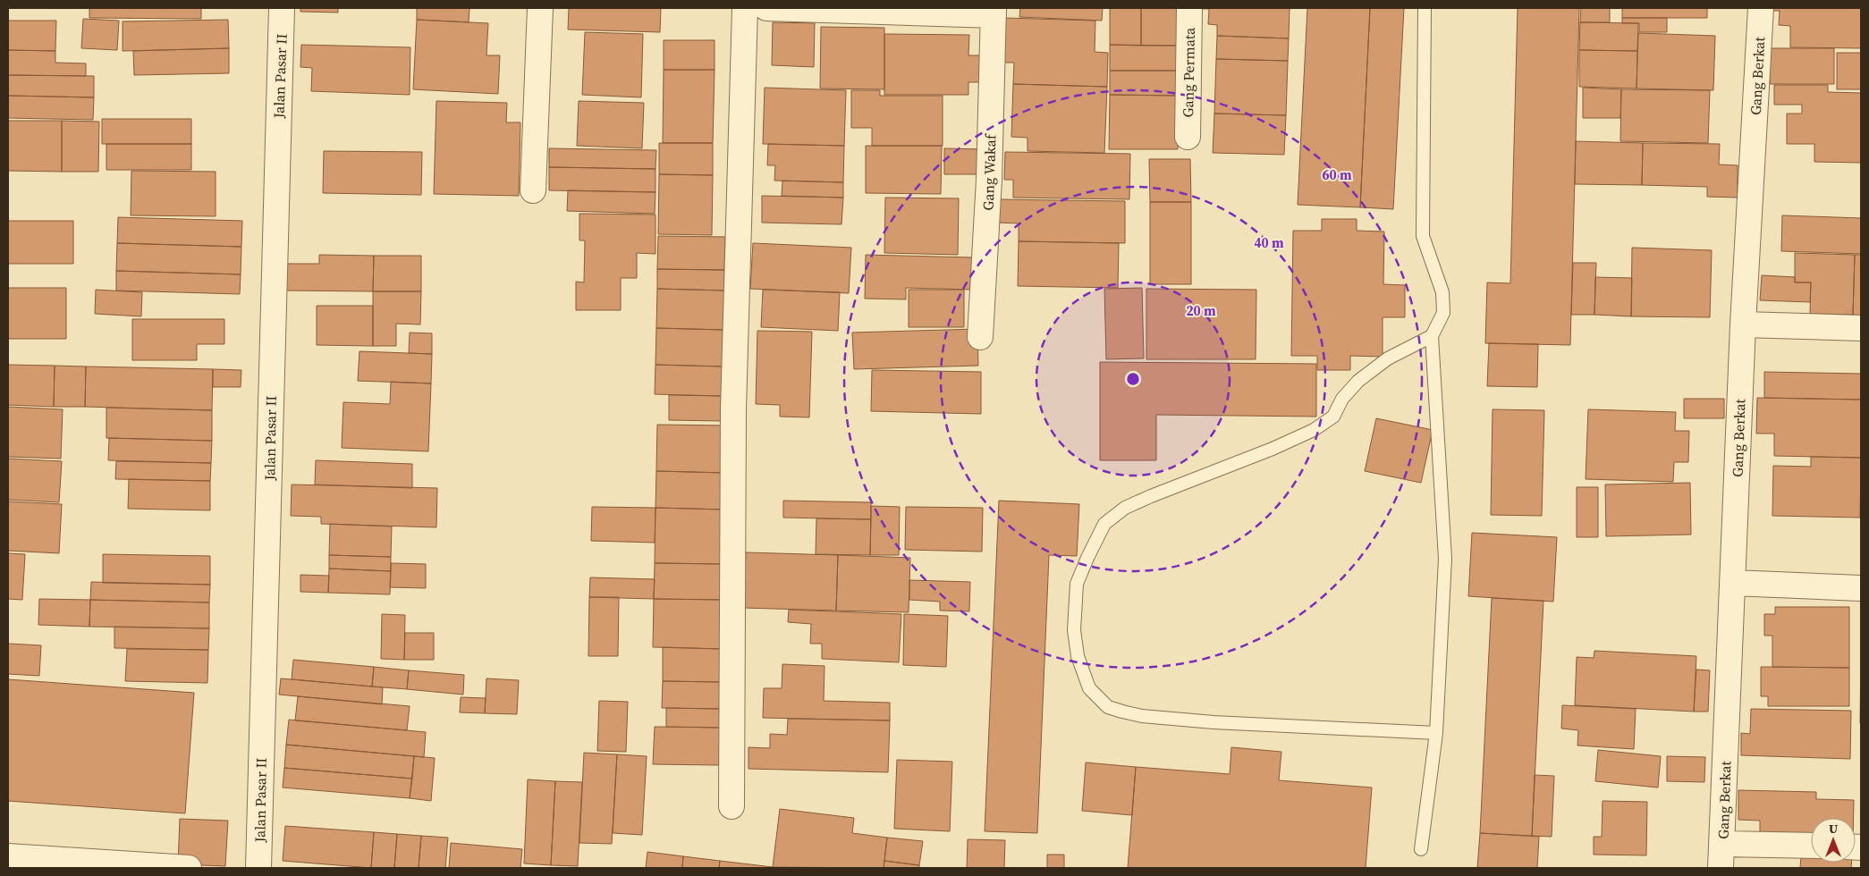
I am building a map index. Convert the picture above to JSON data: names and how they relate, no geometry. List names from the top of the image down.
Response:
{
  "streets": {
    "street": [
      "Gang Permata",
      "Jalan Pasar II",
      "Gang Berkat",
      "Gang Wakaf"
    ]
  },
  "north": "top",
  "rings": ["60 m", "40 m", "20 m"]
}
